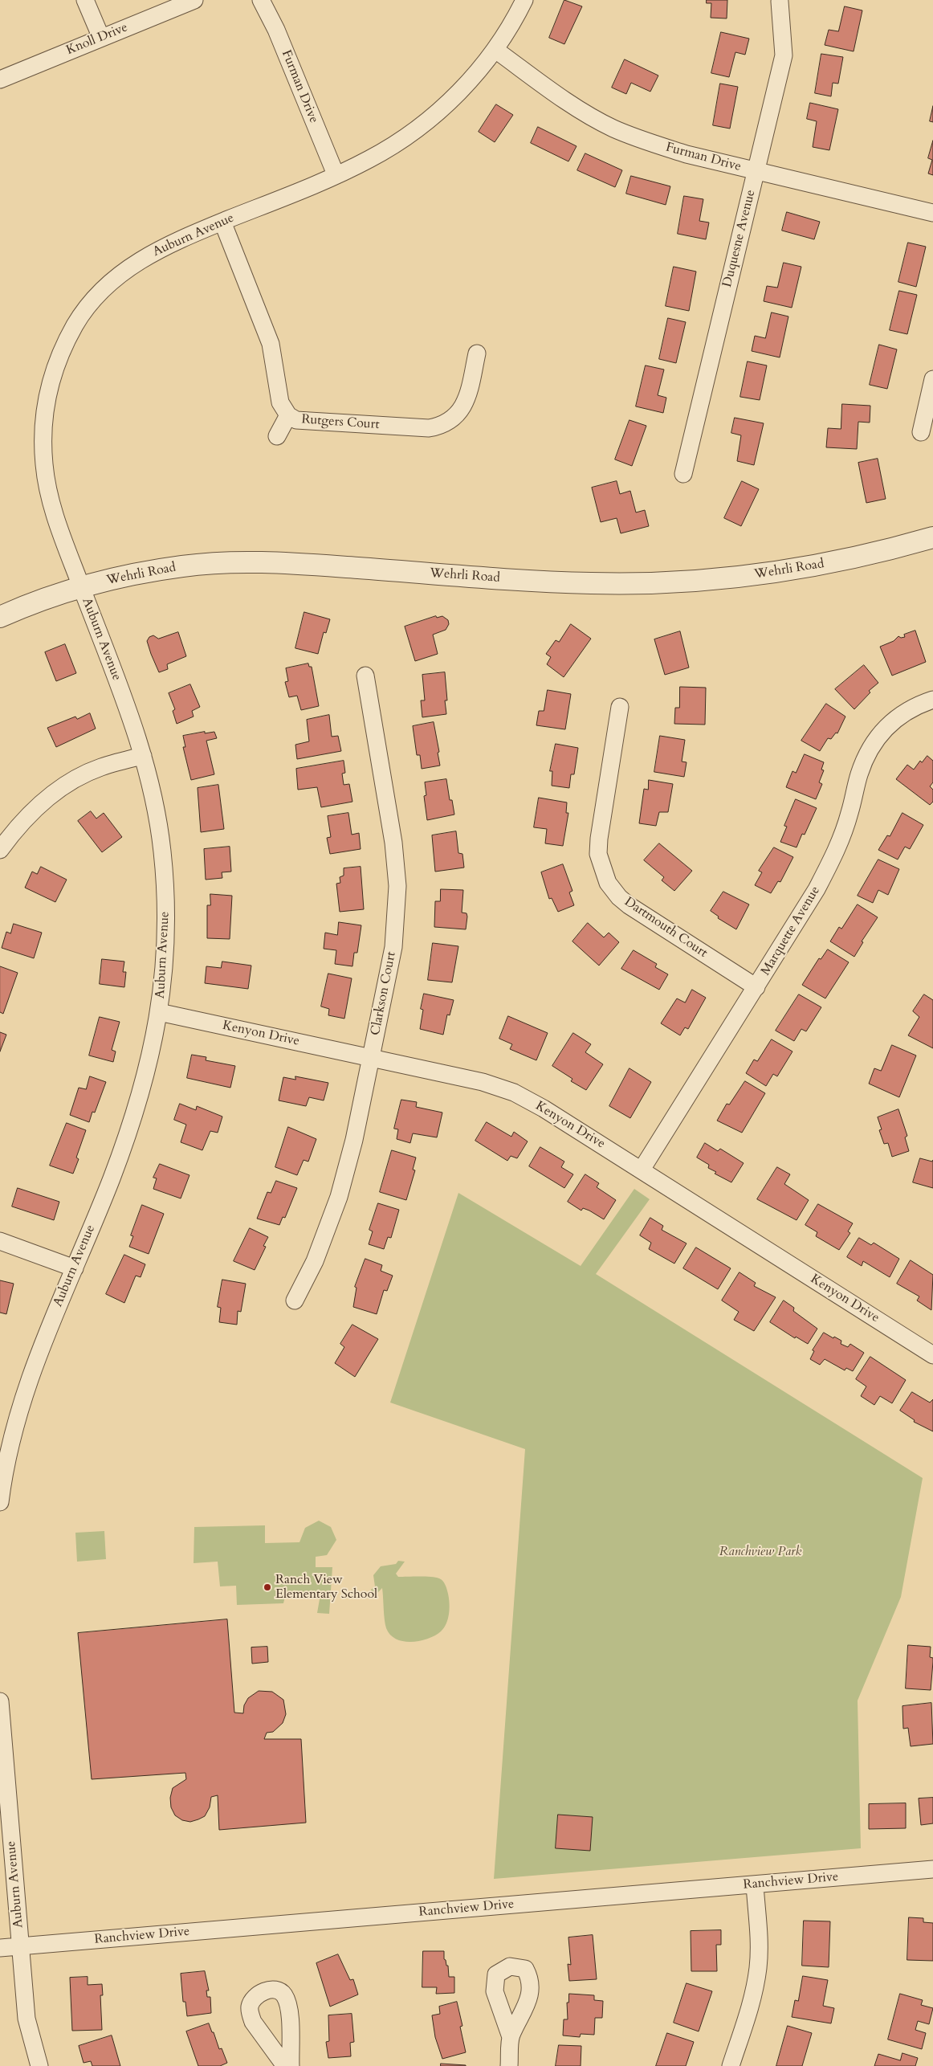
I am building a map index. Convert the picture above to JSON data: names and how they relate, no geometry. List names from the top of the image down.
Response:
{
  "streets": {
    "street": [
      "Knoll Drive",
      "Furman Drive",
      "Auburn Avenue",
      "Duquesne Avenue",
      "Rutgers Court",
      "Wehrli Road",
      "Dartmouth Court",
      "Marquette Avenue",
      "Clarkson Court",
      "Kenyon Drive",
      "Ranchview Drive"
    ]
  },
  "crossings": [
    ["Furman Drive", "Auburn Avenue"],
    ["Furman Drive", "Duquesne Avenue"],
    ["Auburn Avenue", "Rutgers Court"],
    ["Auburn Avenue", "Wehrli Road"],
    ["Auburn Avenue", "Kenyon Drive"],
    ["Auburn Avenue", "Ranchview Drive"],
    ["Dartmouth Court", "Marquette Avenue"],
    ["Marquette Avenue", "Kenyon Drive"],
    ["Clarkson Court", "Kenyon Drive"]
  ],
  "parks": ["Ranchview Park"],
  "places": ["Ranch View Elementary School"]
}
